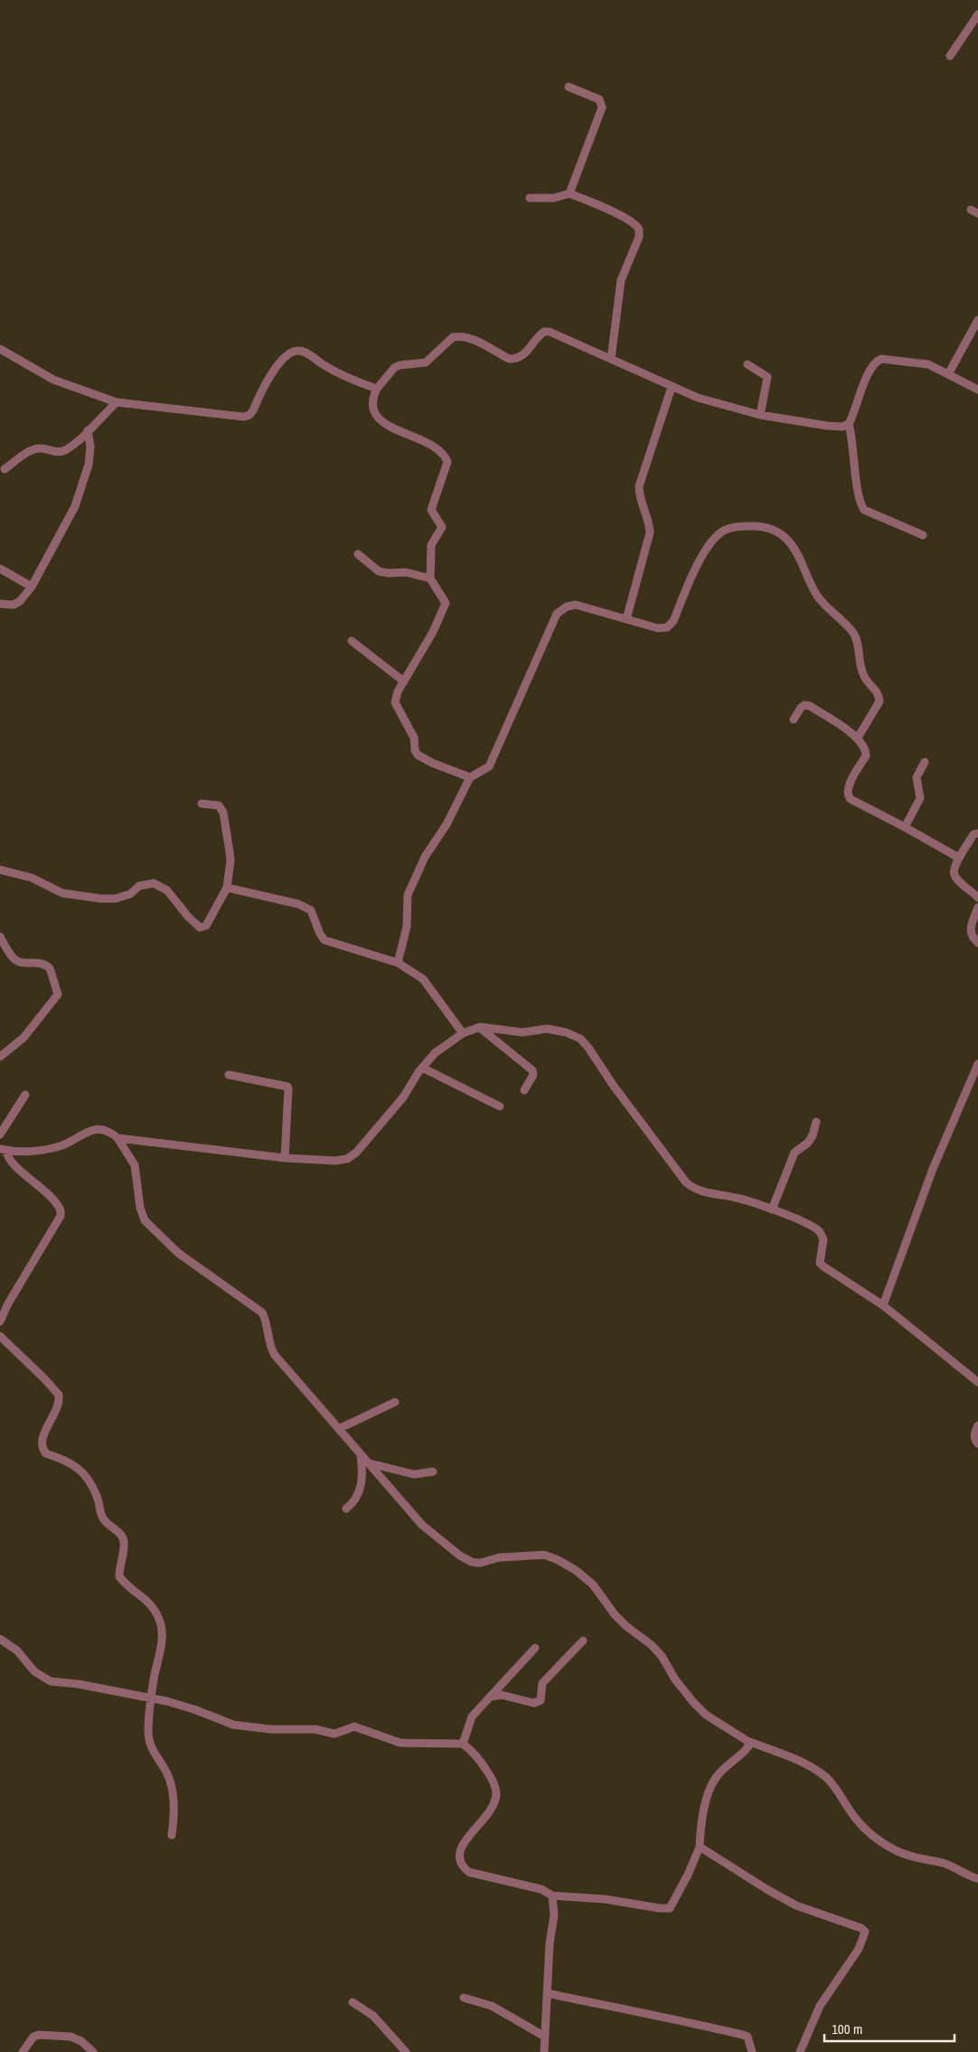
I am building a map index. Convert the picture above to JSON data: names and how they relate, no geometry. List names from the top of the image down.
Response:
{
  "scale_bar": "100 m"
}
